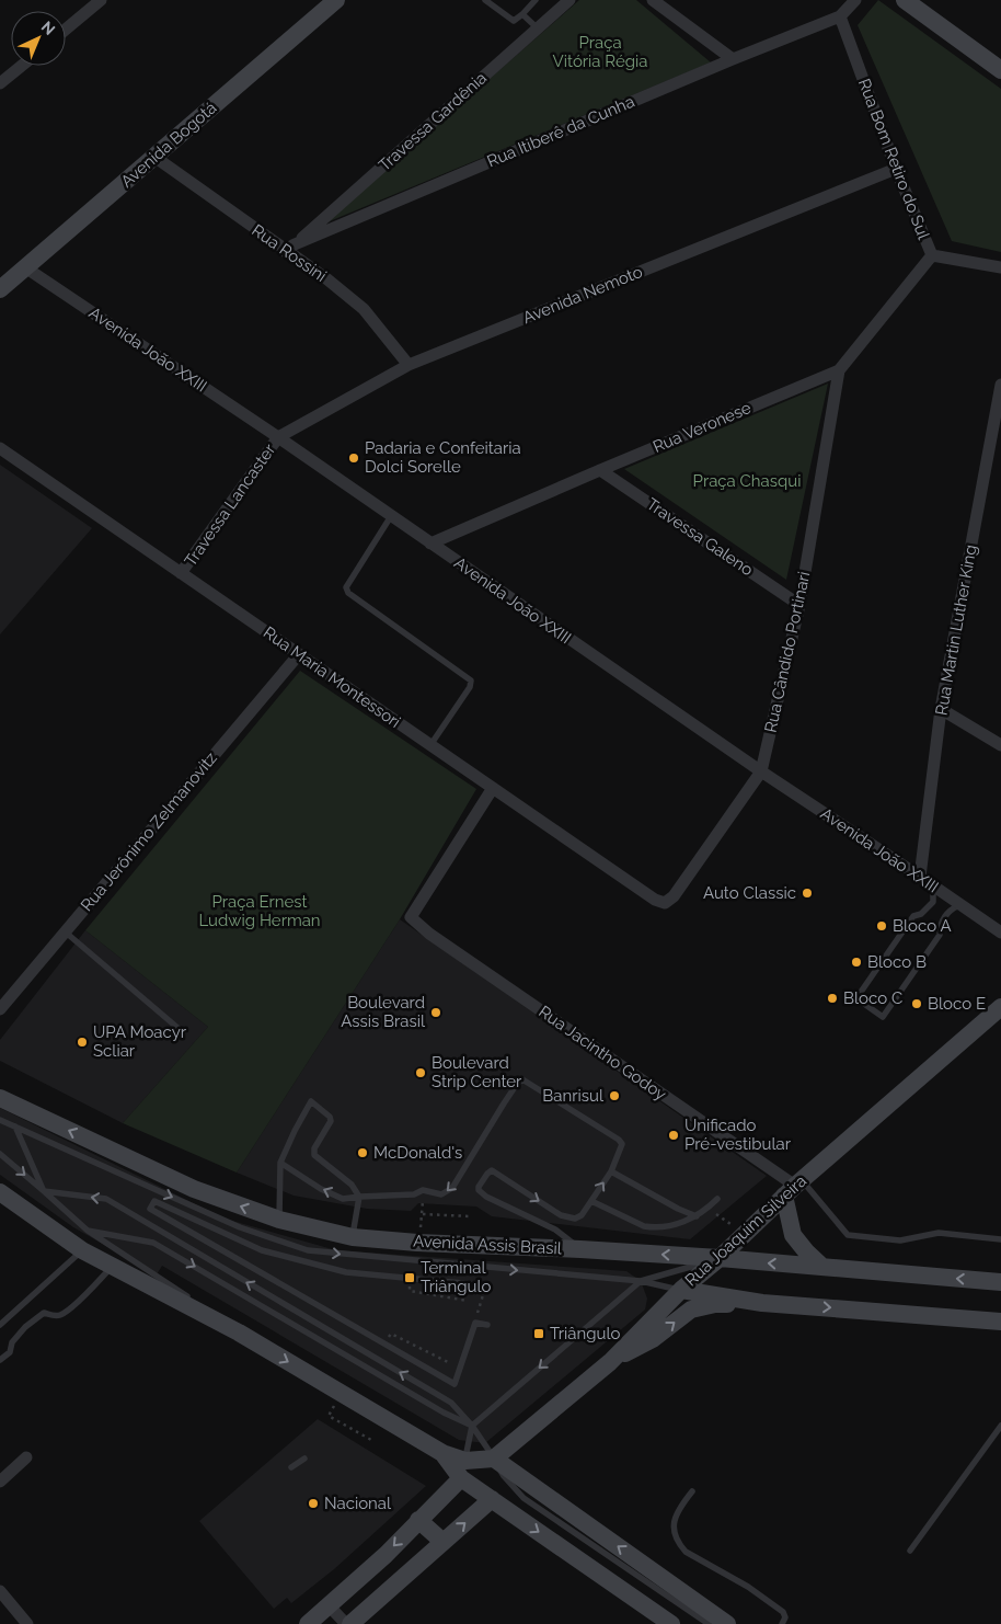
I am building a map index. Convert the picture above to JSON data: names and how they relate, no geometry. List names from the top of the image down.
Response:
{
  "streets": {
    "main road": ["Avenida Bogotá", "Rua Joaquim Silveira", "Avenida Assis Brasil"],
    "street": [
      "Travessa Gardênia",
      "Rua Itiberê da Cunha",
      "Rua Bom Retiro do Sul",
      "Rua Rossini",
      "Avenida Nemoto",
      "Avenida João XXIII",
      "Rua Veronese",
      "Travessa Lancaster",
      "Travessa Galeno",
      "Rua Martin Luther King",
      "Rua Cândido Portinari",
      "Rua Maria Montessori",
      "Rua Jerônimo Zelmanovitz",
      "Rua Jacintho Godoy"
    ]
  },
  "crossings": [
    ["Travessa Gardênia", "Rua Itiberê da Cunha"],
    ["Travessa Gardênia", "Rua Rossini"],
    ["Rua Itiberê da Cunha", "Rua Bom Retiro do Sul"],
    ["Rua Itiberê da Cunha", "Rua Rossini"],
    ["Avenida Bogotá", "Rua Rossini"],
    ["Avenida Bogotá", "Avenida João XXIII"],
    ["Rua Bom Retiro do Sul", "Avenida Nemoto"],
    ["Rua Bom Retiro do Sul", "Rua Veronese"],
    ["Rua Rossini", "Avenida Nemoto"],
    ["Avenida Nemoto", "Avenida João XXIII"],
    ["Avenida Nemoto", "Travessa Lancaster"],
    ["Avenida João XXIII", "Rua Veronese"],
    ["Avenida João XXIII", "Travessa Lancaster"],
    ["Avenida João XXIII", "Rua Martin Luther King"],
    ["Avenida João XXIII", "Rua Cândido Portinari"],
    ["Rua Veronese", "Travessa Galeno"],
    ["Rua Veronese", "Rua Cândido Portinari"],
    ["Travessa Lancaster", "Rua Maria Montessori"],
    ["Travessa Galeno", "Rua Cândido Portinari"],
    ["Rua Cândido Portinari", "Rua Maria Montessori"],
    ["Rua Maria Montessori", "Rua Jerônimo Zelmanovitz"],
    ["Rua Maria Montessori", "Rua Jacintho Godoy"],
    ["Rua Jacintho Godoy", "Rua Joaquim Silveira"],
    ["Rua Joaquim Silveira", "Avenida Assis Brasil"]
  ],
  "parks": ["Praça Vitória Régia", "Praça Chasqui", "Praça Ernest Ludwig Herman"],
  "places": {
    "other": [
      "Padaria e Confeitaria Dolci Sorelle",
      "Auto Classic",
      "Bloco A",
      "Bloco B",
      "Bloco C",
      "Bloco E",
      "Boulevard Assis Brasil",
      "UPA Moacyr Scliar",
      "Boulevard Strip Center",
      "Banrisul",
      "Unificado Pré-vestibular",
      "McDonald's",
      "Nacional"
    ],
    "transit": ["Terminal Triângulo", "Triângulo"]
  },
  "north": "top right"
}
